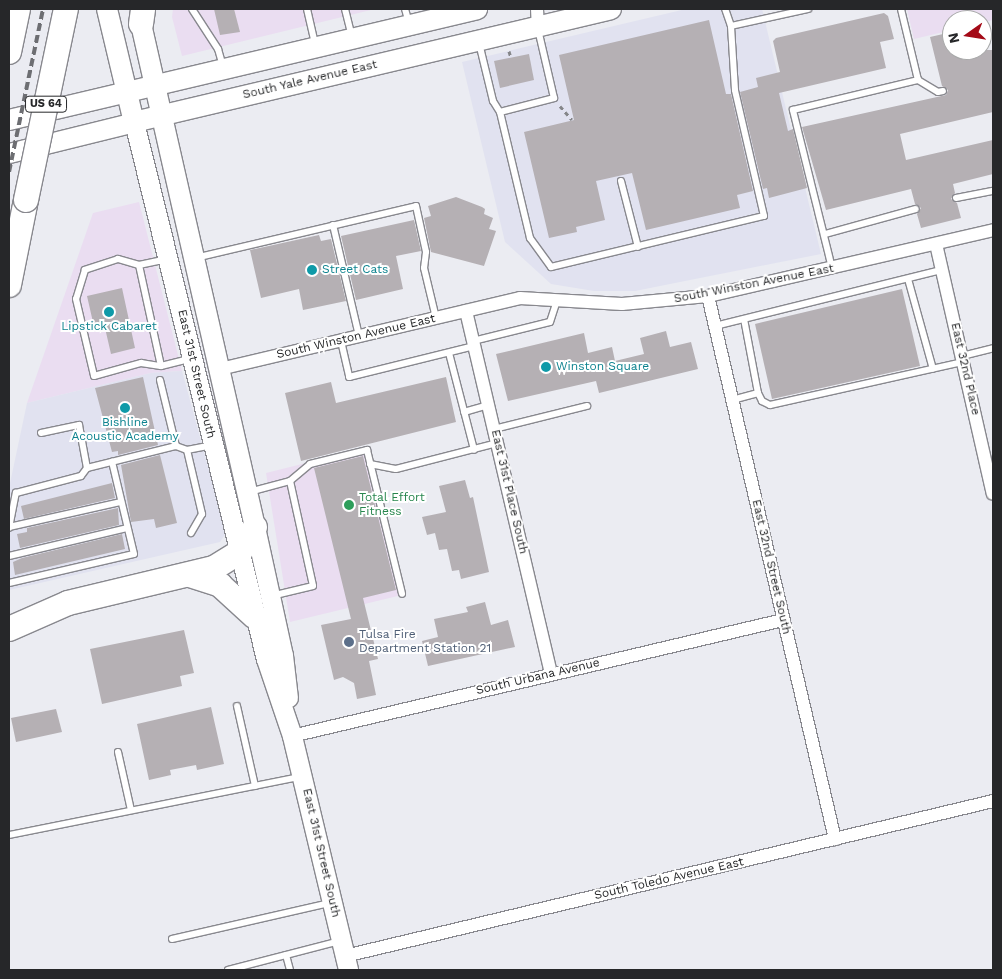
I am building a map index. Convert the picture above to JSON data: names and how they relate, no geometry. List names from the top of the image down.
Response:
{
  "streets": {
    "highway": ["US 64"],
    "main road": ["South Yale Avenue East", "East 31st Street South"],
    "street": [
      "South Winston Avenue East",
      "East 32nd Place",
      "East 31st Place South",
      "East 32nd Street South",
      "South Urbana Avenue",
      "South Toledo Avenue East"
    ]
  },
  "crossings": [
    ["South Yale Avenue East", "East 31st Street South"],
    ["South Winston Avenue East", "East 32nd Place"],
    ["South Winston Avenue East", "East 31st Street South"],
    ["South Winston Avenue East", "East 31st Place South"],
    ["South Winston Avenue East", "East 32nd Street South"],
    ["East 31st Street South", "South Urbana Avenue"],
    ["East 31st Street South", "South Toledo Avenue East"],
    ["East 31st Place South", "South Urbana Avenue"],
    ["East 32nd Street South", "South Urbana Avenue"],
    ["East 32nd Street South", "South Toledo Avenue East"]
  ],
  "places": [
    "Street Cats",
    "Lipstick Cabaret",
    "Winston Square",
    "Bishline Acoustic Academy",
    "Total Effort Fitness",
    "Tulsa Fire Department Station 21"
  ],
  "north": "left"
}
